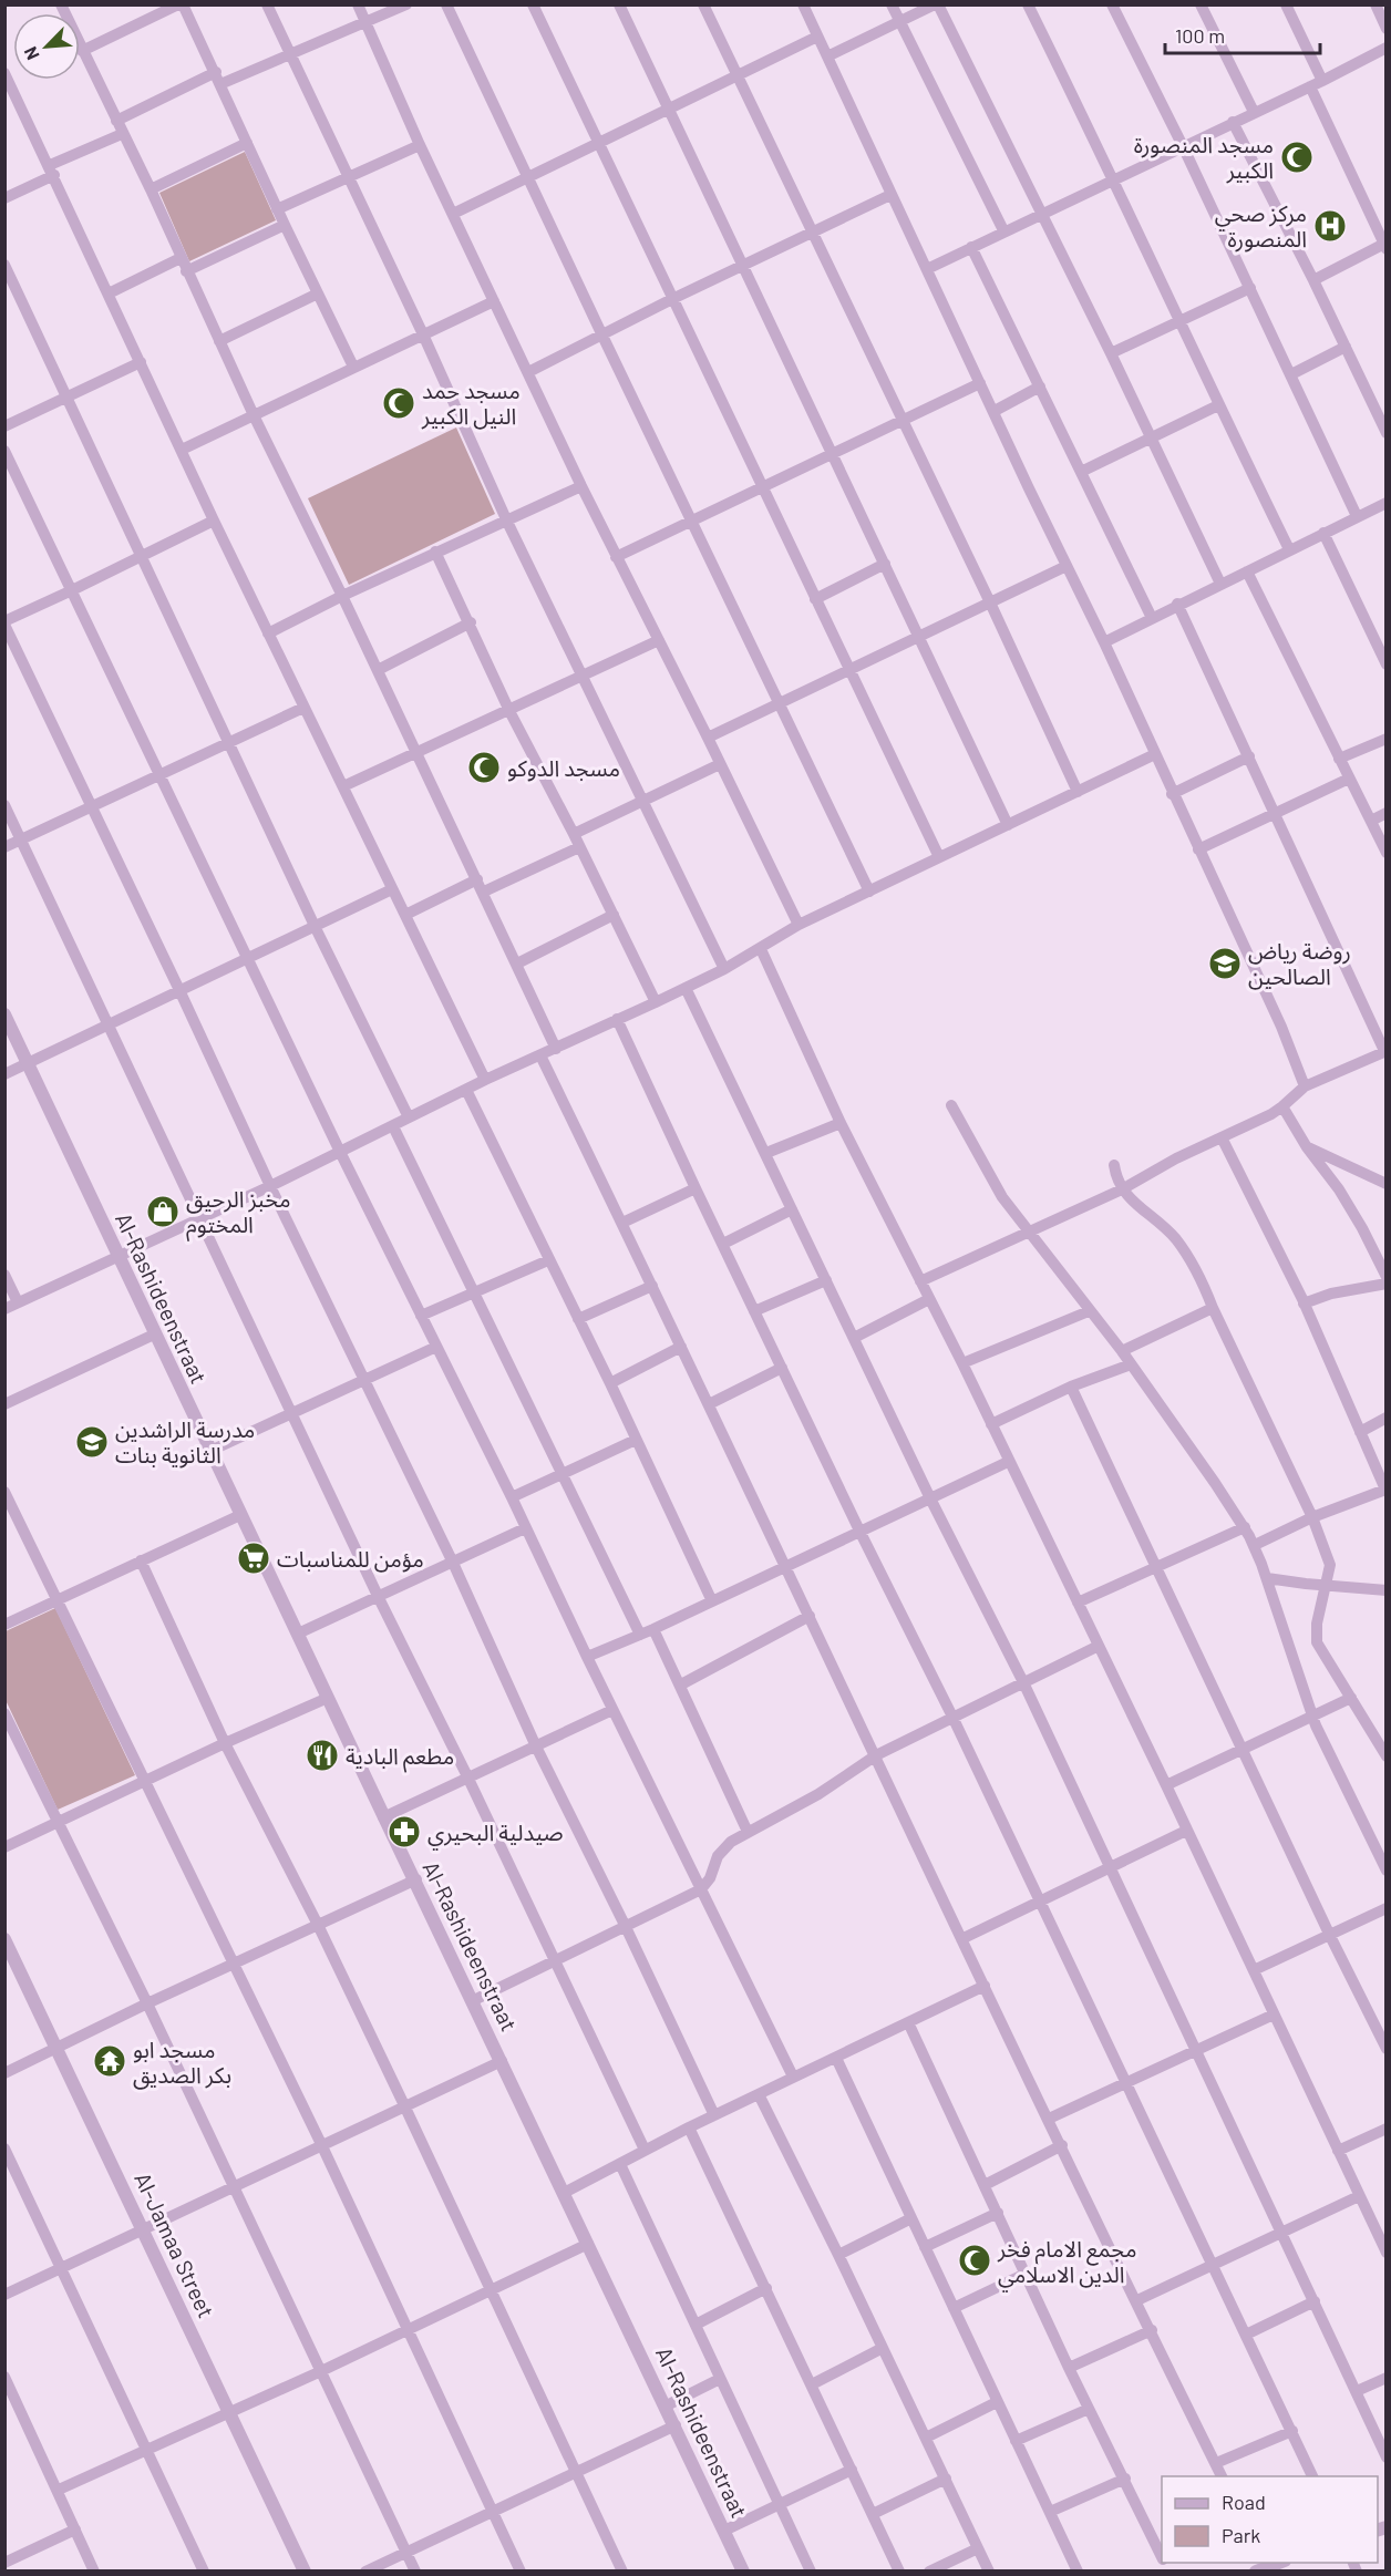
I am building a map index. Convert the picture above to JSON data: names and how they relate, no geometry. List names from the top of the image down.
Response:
{
  "streets": {
    "street": ["Al-Rashideenstraat", "Al-Jamaa Street"]
  },
  "places": {
    "mosque": [
      "مسجد المنصورة الكبير",
      "مسجد حمد النيل الكبير",
      "مسجد الدوكو",
      "مجمع الامام فخر الدين الاسلامي"
    ],
    "hospital": ["مركز صحي المنصورة"],
    "school or university": ["روضة رياض الصالحين", "مدرسة الراشدين الثانوية بنات"],
    "shop": ["مخبز الرحيق المختوم"],
    "supermarket": ["مؤمن للمناسبات"],
    "restaurant": ["مطعم البادية"],
    "pharmacy": ["صيدلية البحيري"],
    "temple": ["مسجد ابو بكر الصديق"]
  },
  "legend": ["Road", "Park"],
  "scale_bar": "100 m",
  "north": "bottom left"
}
